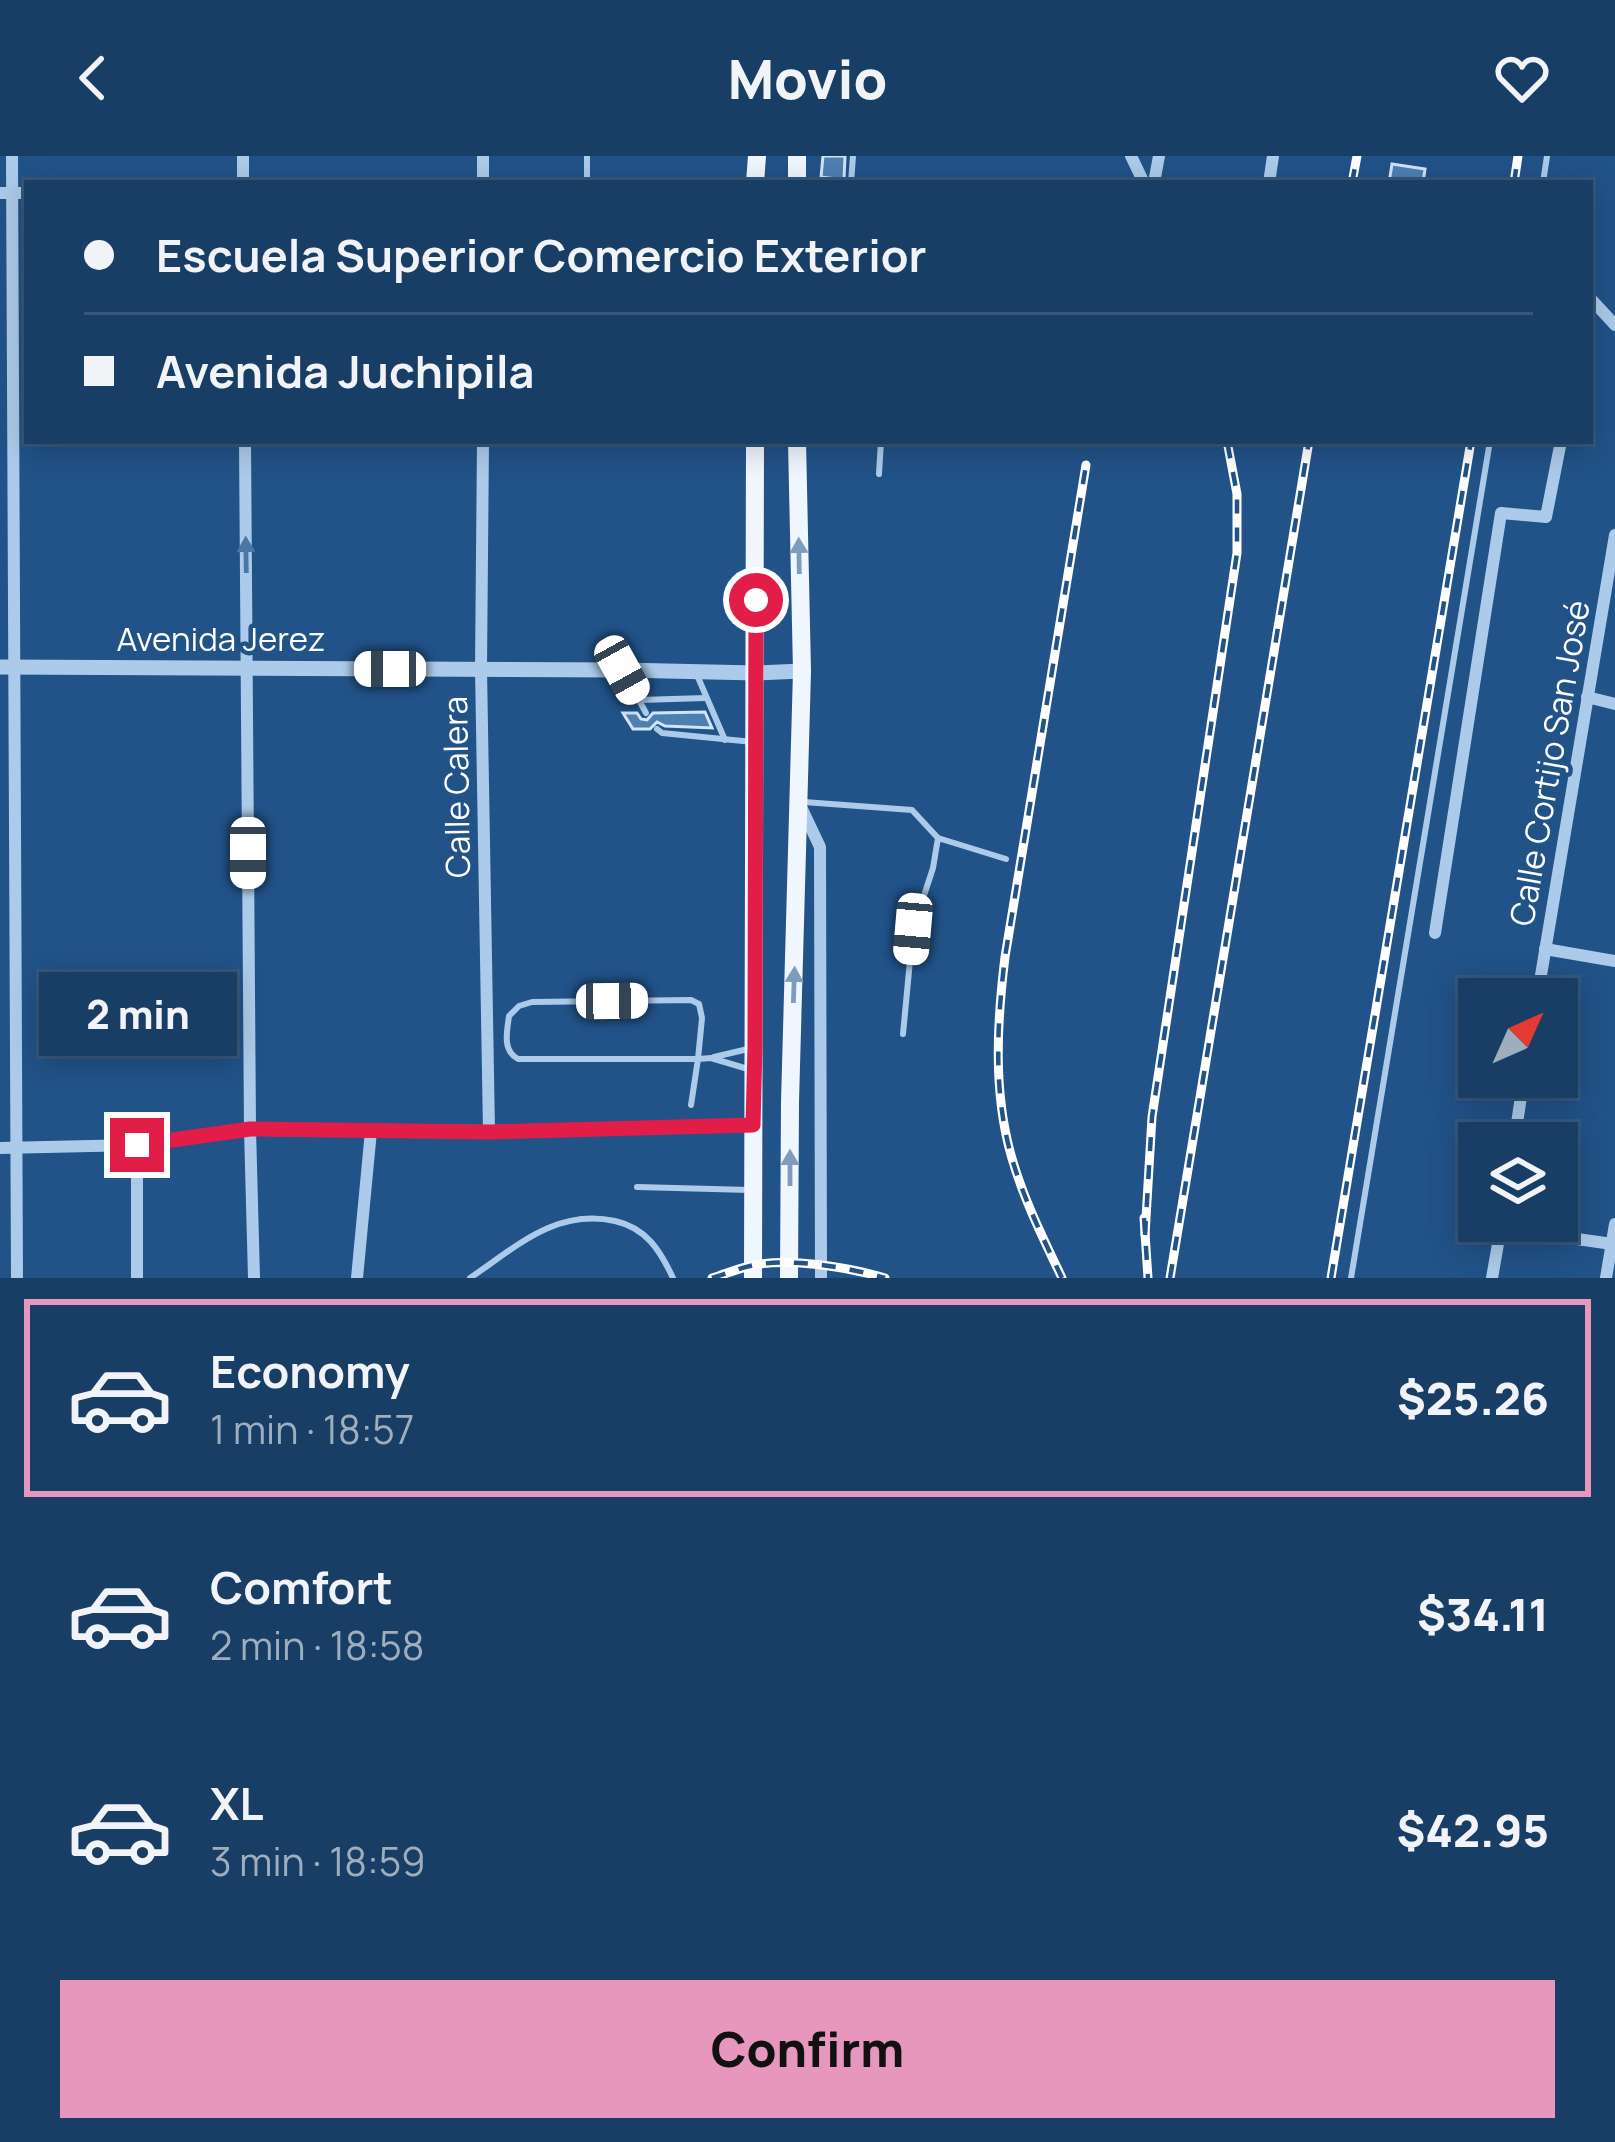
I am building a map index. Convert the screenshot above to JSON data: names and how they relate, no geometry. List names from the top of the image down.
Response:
{
  "streets": {
    "street": ["Avenida Jerez", "Calle Cortijo San José", "Calle Calera"]
  },
  "crossings": [
    ["Avenida Jerez", "Calle Calera"]
  ],
  "north": "top right",
  "page": {
    "header": "Movio",
    "banner": ["Escuela Superior Comercio Exterior", "Avenida Juchipila"],
    "bubble": "2 min",
    "list": [
      {
        "name": "Economy",
        "note": "1 min · 18:57",
        "value": "$25.26"
      },
      {
        "name": "Comfort",
        "note": "2 min · 18:58",
        "value": "$34.11"
      },
      {
        "name": "XL",
        "note": "3 min · 18:59",
        "value": "$42.95"
      }
    ],
    "buttons": "Confirm"
  }
}
